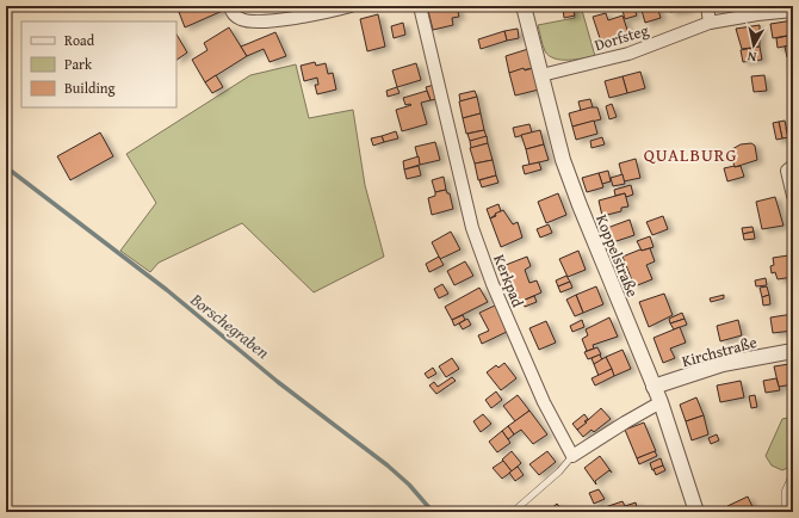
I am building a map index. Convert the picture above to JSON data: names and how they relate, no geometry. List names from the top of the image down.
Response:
{
  "streets": {
    "street": [
      "Dorfsteg",
      "Koppelstraße",
      "Kerkpad",
      "Kirchstraße"
    ]
  },
  "crossings": [
    ["Dorfsteg", "Koppelstraße"],
    ["Koppelstraße", "Kirchstraße"]
  ],
  "districts": ["QUALBURG"],
  "water": ["Borschegraben"],
  "legend": ["Road", "Park", "Building"],
  "north": "bottom"
}
